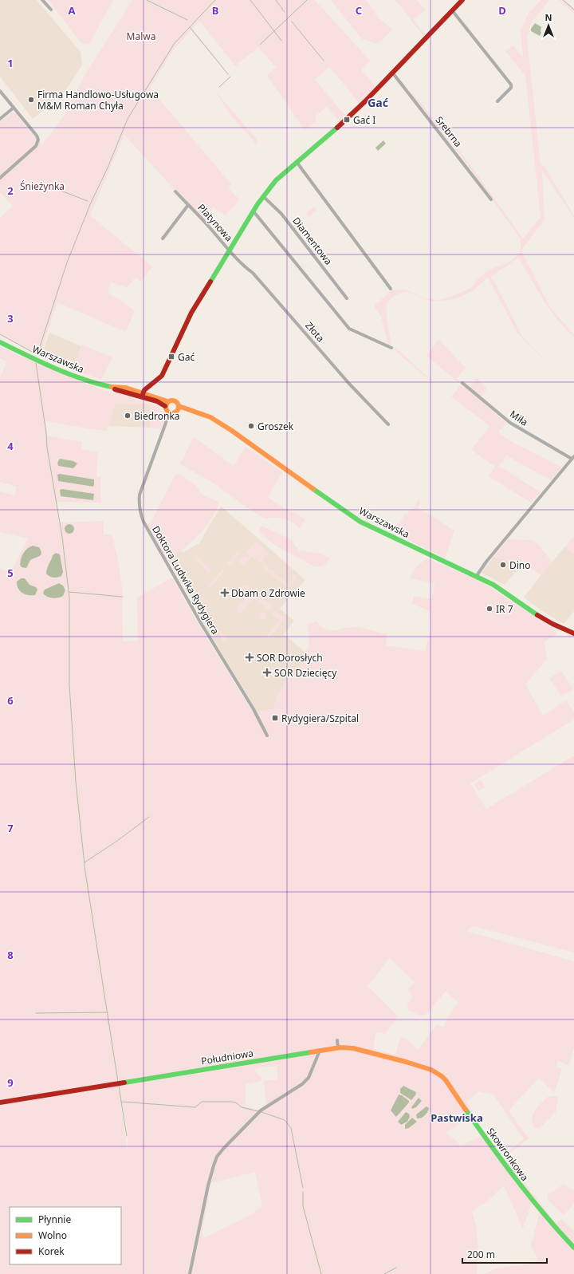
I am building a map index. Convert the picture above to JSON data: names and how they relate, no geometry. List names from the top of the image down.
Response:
{
  "streets": {
    "street": [
      "Srebrna",
      "Platynowa",
      "Diamentowa",
      "Złota",
      "Warszawska",
      "Miła",
      "Doktora Ludwika Rydygiera",
      "Południowa",
      "Skowronkowa"
    ]
  },
  "crossings": [
    ["Platynowa", "Złota"],
    ["Południowa", "Skowronkowa"]
  ],
  "districts": ["Gać", "Pastwiska"],
  "parks": ["Malwa", "Śnieżynka"],
  "places": {
    "other": [
      "Firma Handlowo-Usługowa M&M Roman Chyła",
      "Biedronka",
      "Groszek",
      "Dino",
      "IR 7"
    ],
    "transit": ["Gać I", "Gać", "Rydygiera/Szpital"],
    "health": ["Dbam o Zdrowie", "SOR Dorosłych", "SOR Dziecięcy"]
  },
  "legend": ["Płynnie", "Wolno", "Korek"],
  "scale_bar": "200 m",
  "north": "top",
  "grid": {
    "columns": [
      "A",
      "B",
      "C",
      "D"
    ],
    "rows": [
      "1",
      "2",
      "3",
      "4",
      "5",
      "6",
      "7",
      "8",
      "9"
    ]
  }
}
